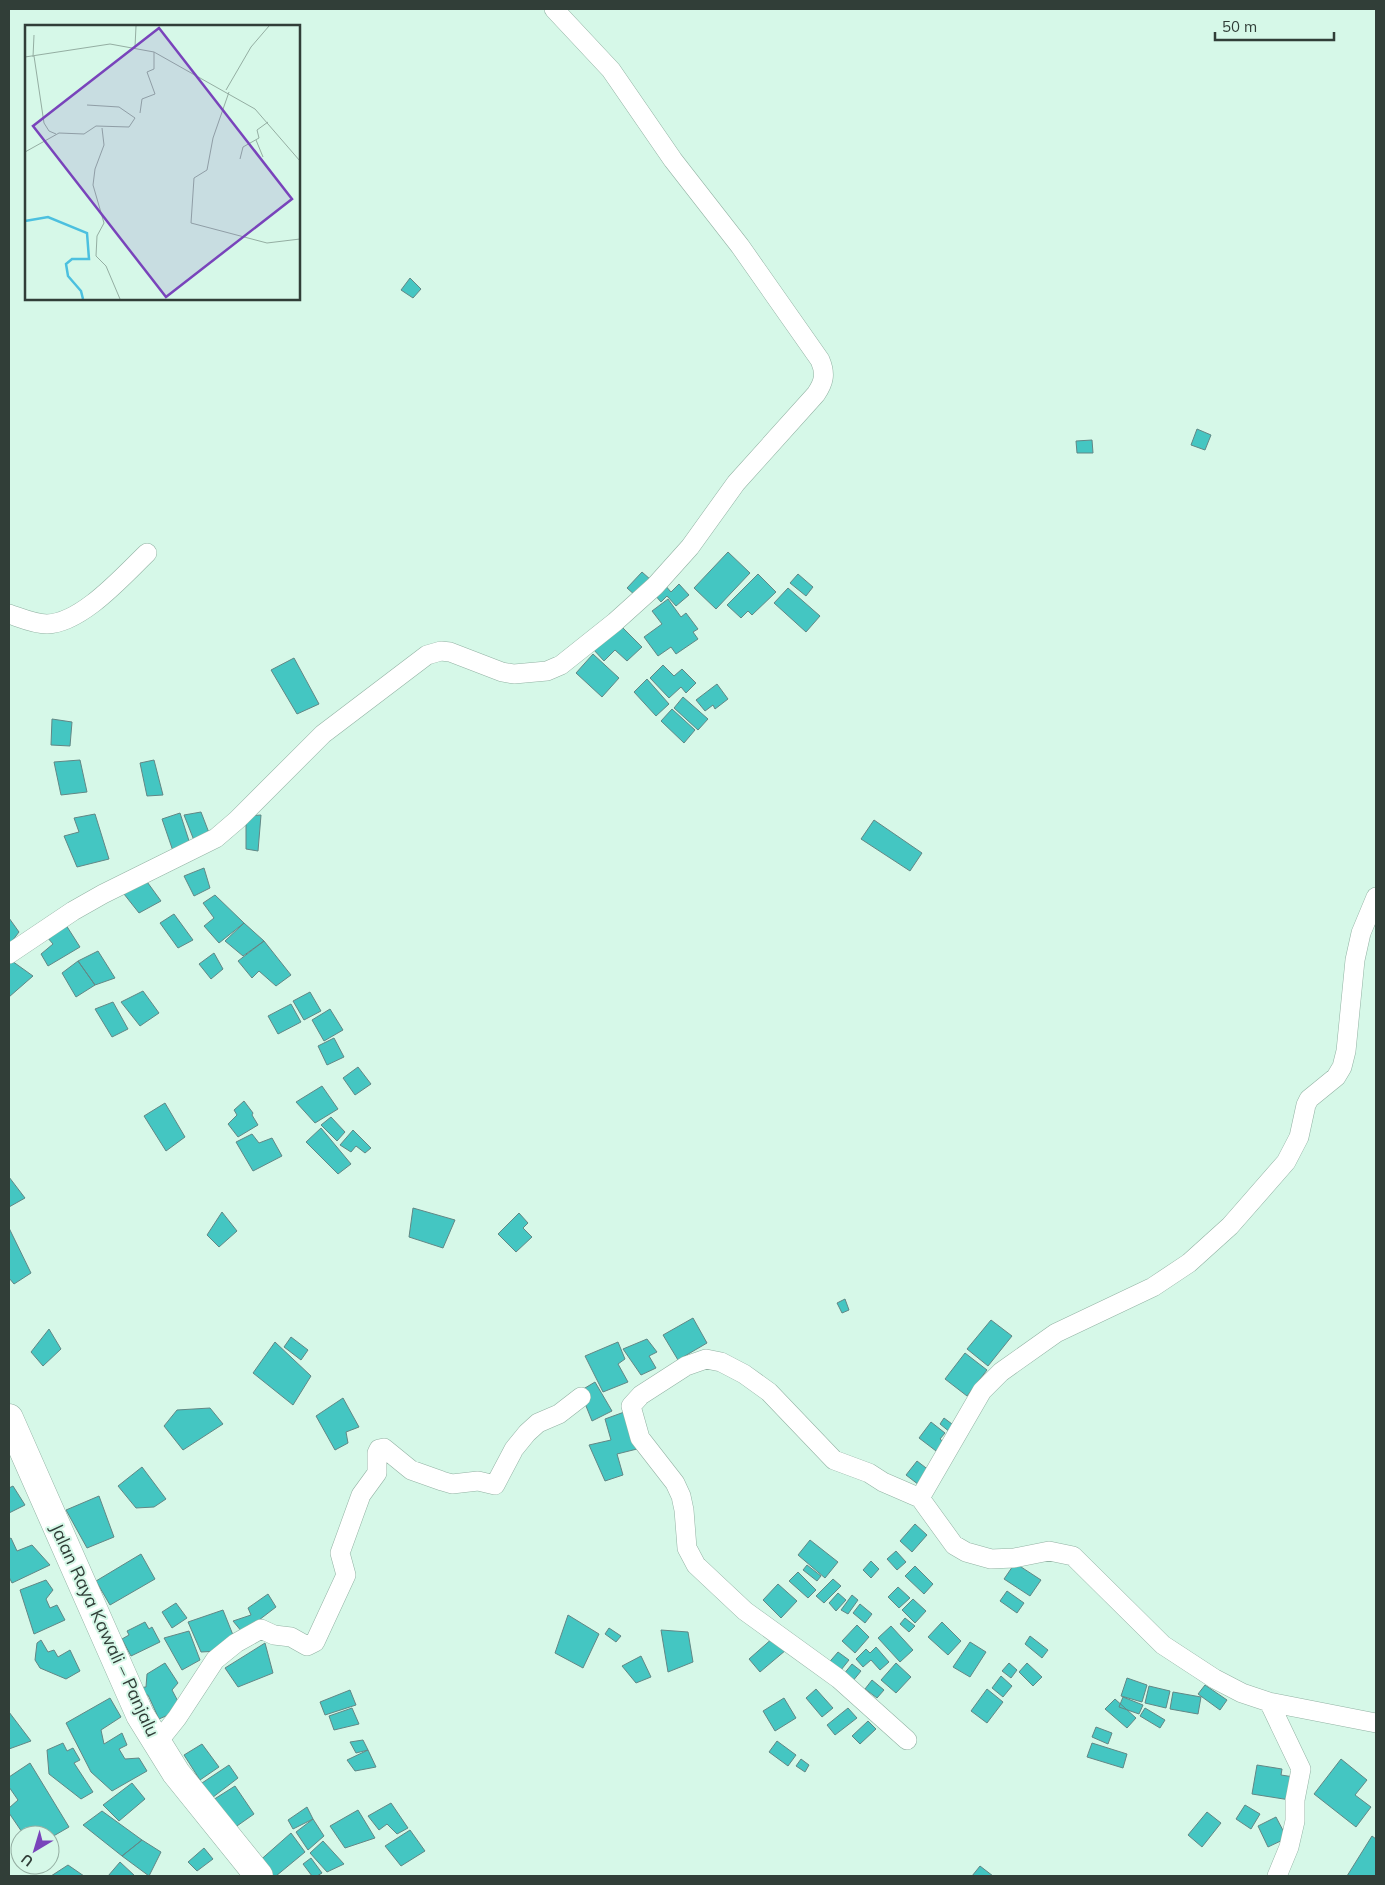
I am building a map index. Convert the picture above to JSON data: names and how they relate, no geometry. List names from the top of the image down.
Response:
{
  "streets": {
    "main road": ["Jalan Raya Kawali – Panjalu"]
  },
  "scale_bar": "50 m",
  "north": "bottom left"
}
